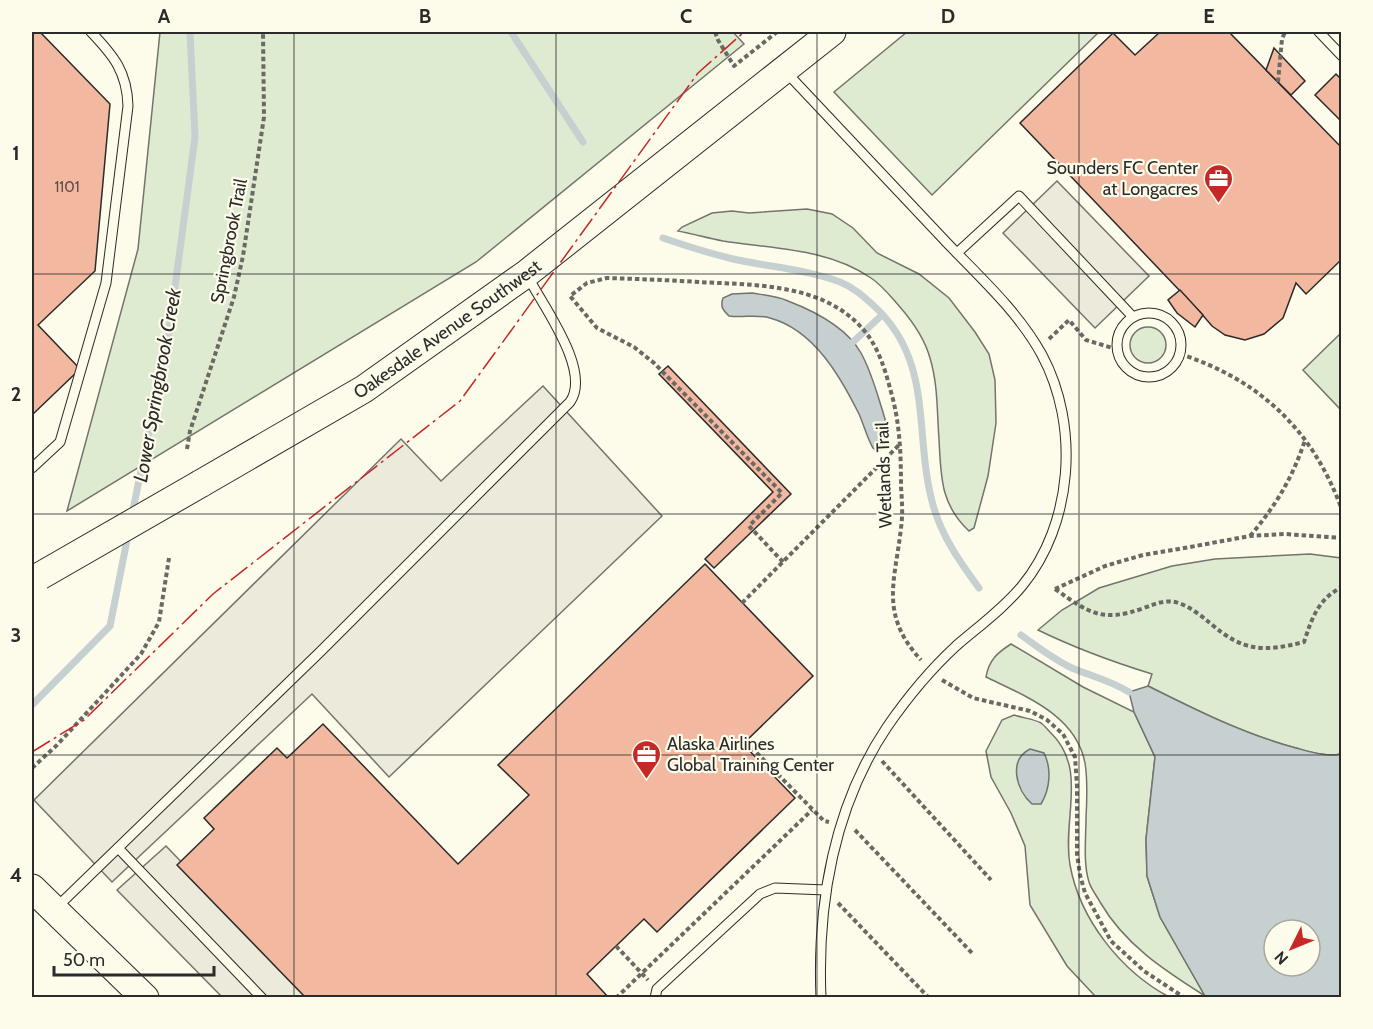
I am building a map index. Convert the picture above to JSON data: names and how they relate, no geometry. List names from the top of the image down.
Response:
{
  "streets": {
    "street": ["Oakesdale Avenue Southwest"],
    "path": ["Springbrook Trail", "Wetlands Trail"]
  },
  "water": ["Lower Springbrook Creek"],
  "places": {
    "office": ["Sounders FC Center at Longacres", "Alaska Airlines Global Training Center"]
  },
  "house_numbers": ["1101"],
  "scale_bar": "50 m",
  "north": "bottom left",
  "grid": {
    "columns": [
      "A",
      "B",
      "C",
      "D",
      "E"
    ],
    "rows": [
      "1",
      "2",
      "3",
      "4"
    ]
  }
}
